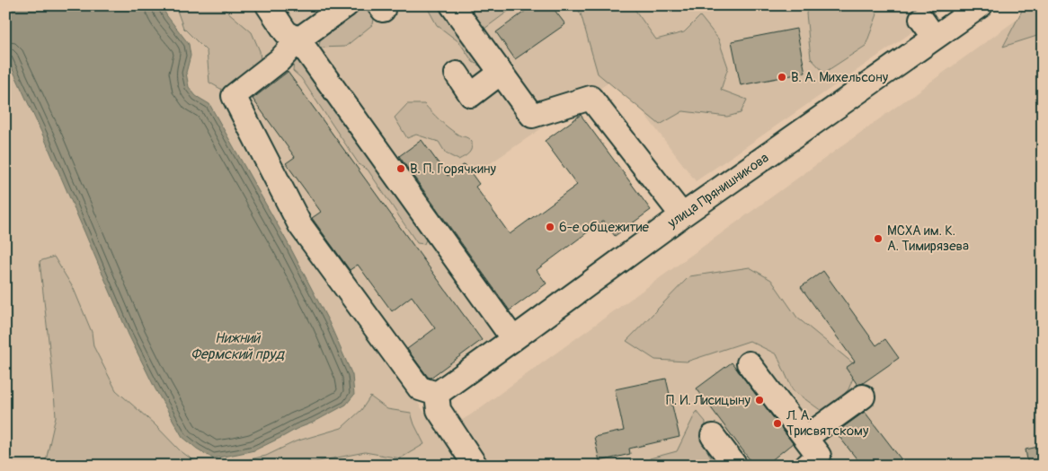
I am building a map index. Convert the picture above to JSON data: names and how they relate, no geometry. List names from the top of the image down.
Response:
{
  "streets": {
    "street": ["улица Прянишникова"]
  },
  "water": ["Нижний Фермский пруд"],
  "places": [
    "В. А. Михельсону",
    "В. П. Горячкину",
    "6-е общежитие",
    "МСХА им. К. А. Тимирязева",
    "П. И. Лисицыну",
    "Л. А. Трисвятскому"
  ]
}
